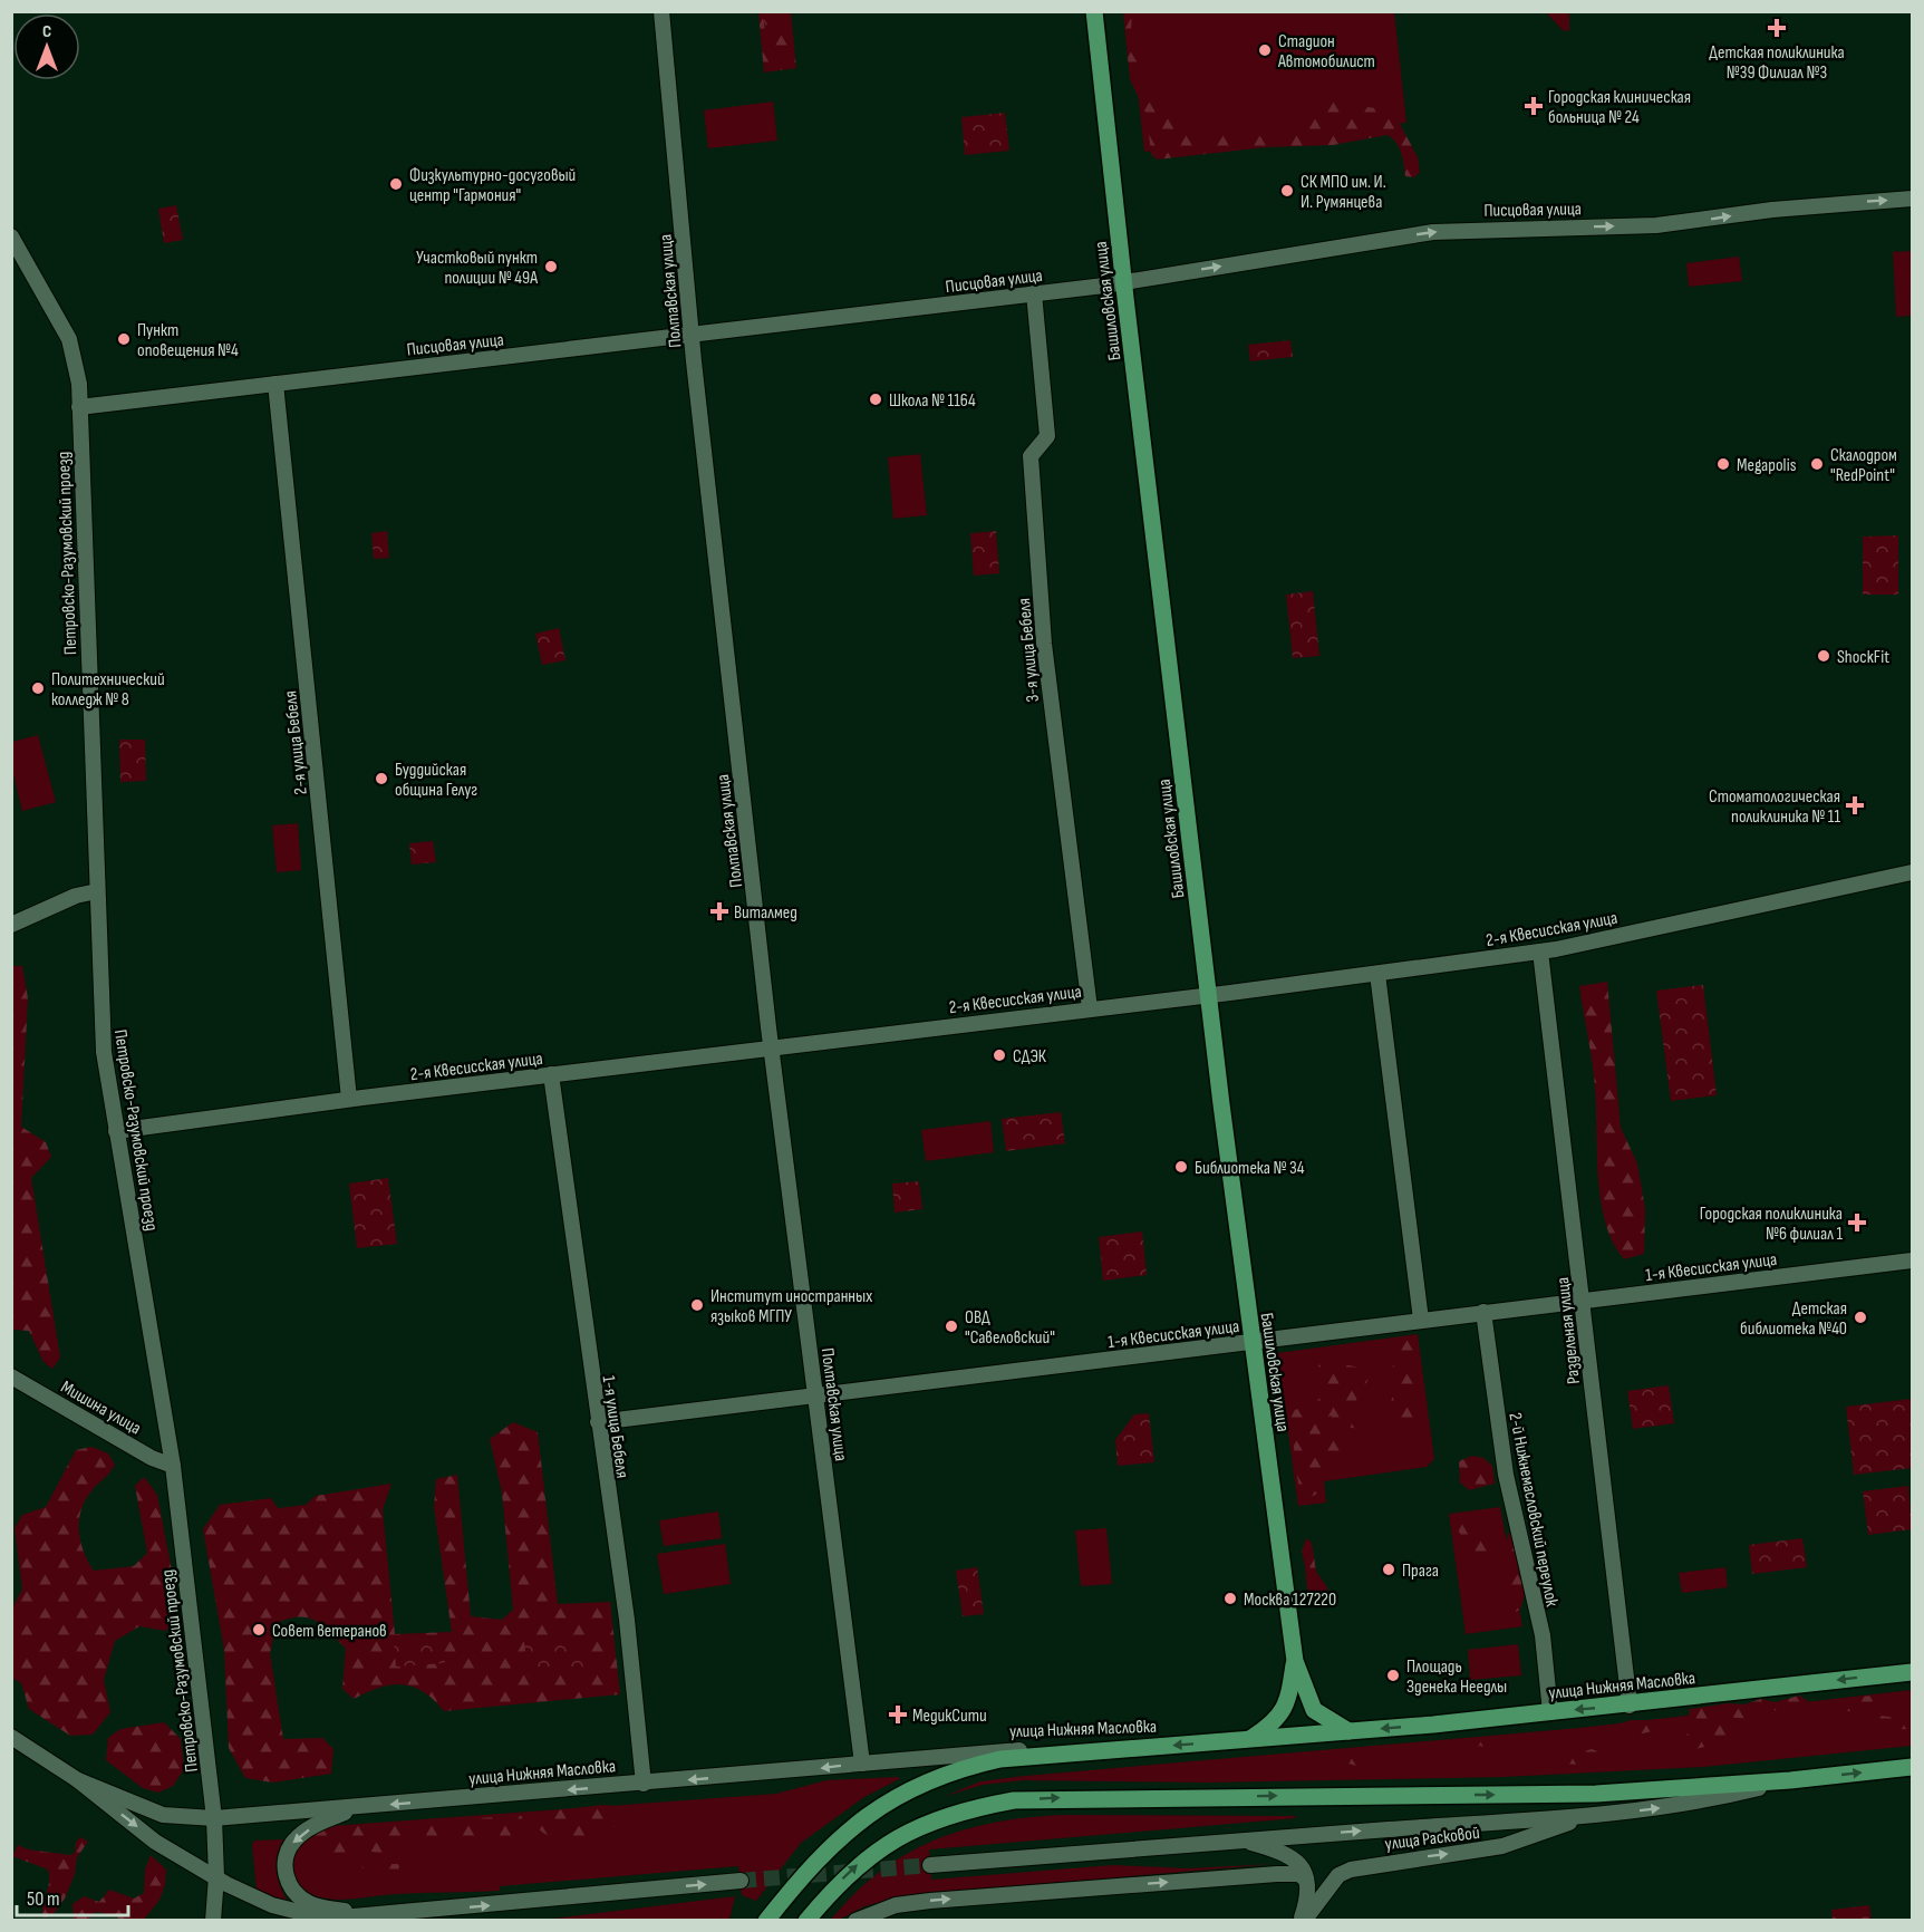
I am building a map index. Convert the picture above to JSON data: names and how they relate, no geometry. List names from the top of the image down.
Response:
{
  "streets": {
    "main road": ["Башиловская улица", "улица Нижняя Масловка"],
    "street": [
      "Писцовая улица",
      "Полтавская улица",
      "Петровско-Разумовский проезд",
      "3-я улица Бебеля",
      "2-я улица Бебеля",
      "2-я Квесисская улица",
      "1-я Квесисская улица",
      "Раздельная улица",
      "Мишина улица",
      "1-я улица Бебеля",
      "2-й Нижнемасловский переулок",
      "улица Расковой"
    ]
  },
  "crossings": [
    ["Писцовая улица", "Полтавская улица"],
    ["Писцовая улица", "Башиловская улица"],
    ["Писцовая улица", "Петровско-Разумовский проезд"],
    ["Писцовая улица", "3-я улица Бебеля"],
    ["Писцовая улица", "2-я улица Бебеля"],
    ["Полтавская улица", "2-я Квесисская улица"],
    ["Полтавская улица", "1-я Квесисская улица"],
    ["Полтавская улица", "улица Нижняя Масловка"],
    ["Башиловская улица", "2-я Квесисская улица"],
    ["Башиловская улица", "1-я Квесисская улица"],
    ["Башиловская улица", "улица Нижняя Масловка"],
    ["Петровско-Разумовский проезд", "2-я Квесисская улица"],
    ["Петровско-Разумовский проезд", "Мишина улица"],
    ["Петровско-Разумовский проезд", "улица Нижняя Масловка"],
    ["3-я улица Бебеля", "2-я Квесисская улица"],
    ["2-я улица Бебеля", "2-я Квесисская улица"],
    ["2-я Квесисская улица", "Раздельная улица"],
    ["2-я Квесисская улица", "1-я улица Бебеля"],
    ["1-я Квесисская улица", "Раздельная улица"],
    ["1-я Квесисская улица", "1-я улица Бебеля"],
    ["1-я Квесисская улица", "2-й Нижнемасловский переулок"],
    ["Раздельная улица", "улица Нижняя Масловка"],
    ["1-я улица Бебеля", "улица Нижняя Масловка"],
    ["2-й Нижнемасловский переулок", "улица Нижняя Масловка"]
  ],
  "one_way": ["Писцовая улица"],
  "places": {
    "health": [
      "Детская поликлиника №39 Филиал №3",
      "Городская клиническая больница № 24",
      "Стоматологическая поликлиника № 11",
      "Виталмед",
      "Городская поликлиника №6 филиал 1",
      "МедикСити"
    ],
    "other": [
      "Стадион Автомобилист",
      "Физкультурно-досуговый центр \"Гармония\"",
      "СК МПО им. И. И. Румянцева",
      "Участковый пункт полиции № 49А",
      "Пункт оповещения №4",
      "Школа № 1164",
      "Megapolis",
      "Скалодром \"RedPoint\"",
      "ShockFit",
      "Политехнический колледж № 8",
      "Буддийская община Гелуг",
      "СДЭК",
      "Библиотека № 34",
      "Институт иностранных языков МГПУ",
      "Детская библиотека №40",
      "ОВД \"Савеловский\"",
      "Прага",
      "Москва 127220",
      "Совет ветеранов",
      "Площадь Зденека Неедлы"
    ]
  },
  "scale_bar": "50 m",
  "north": "top"
}
